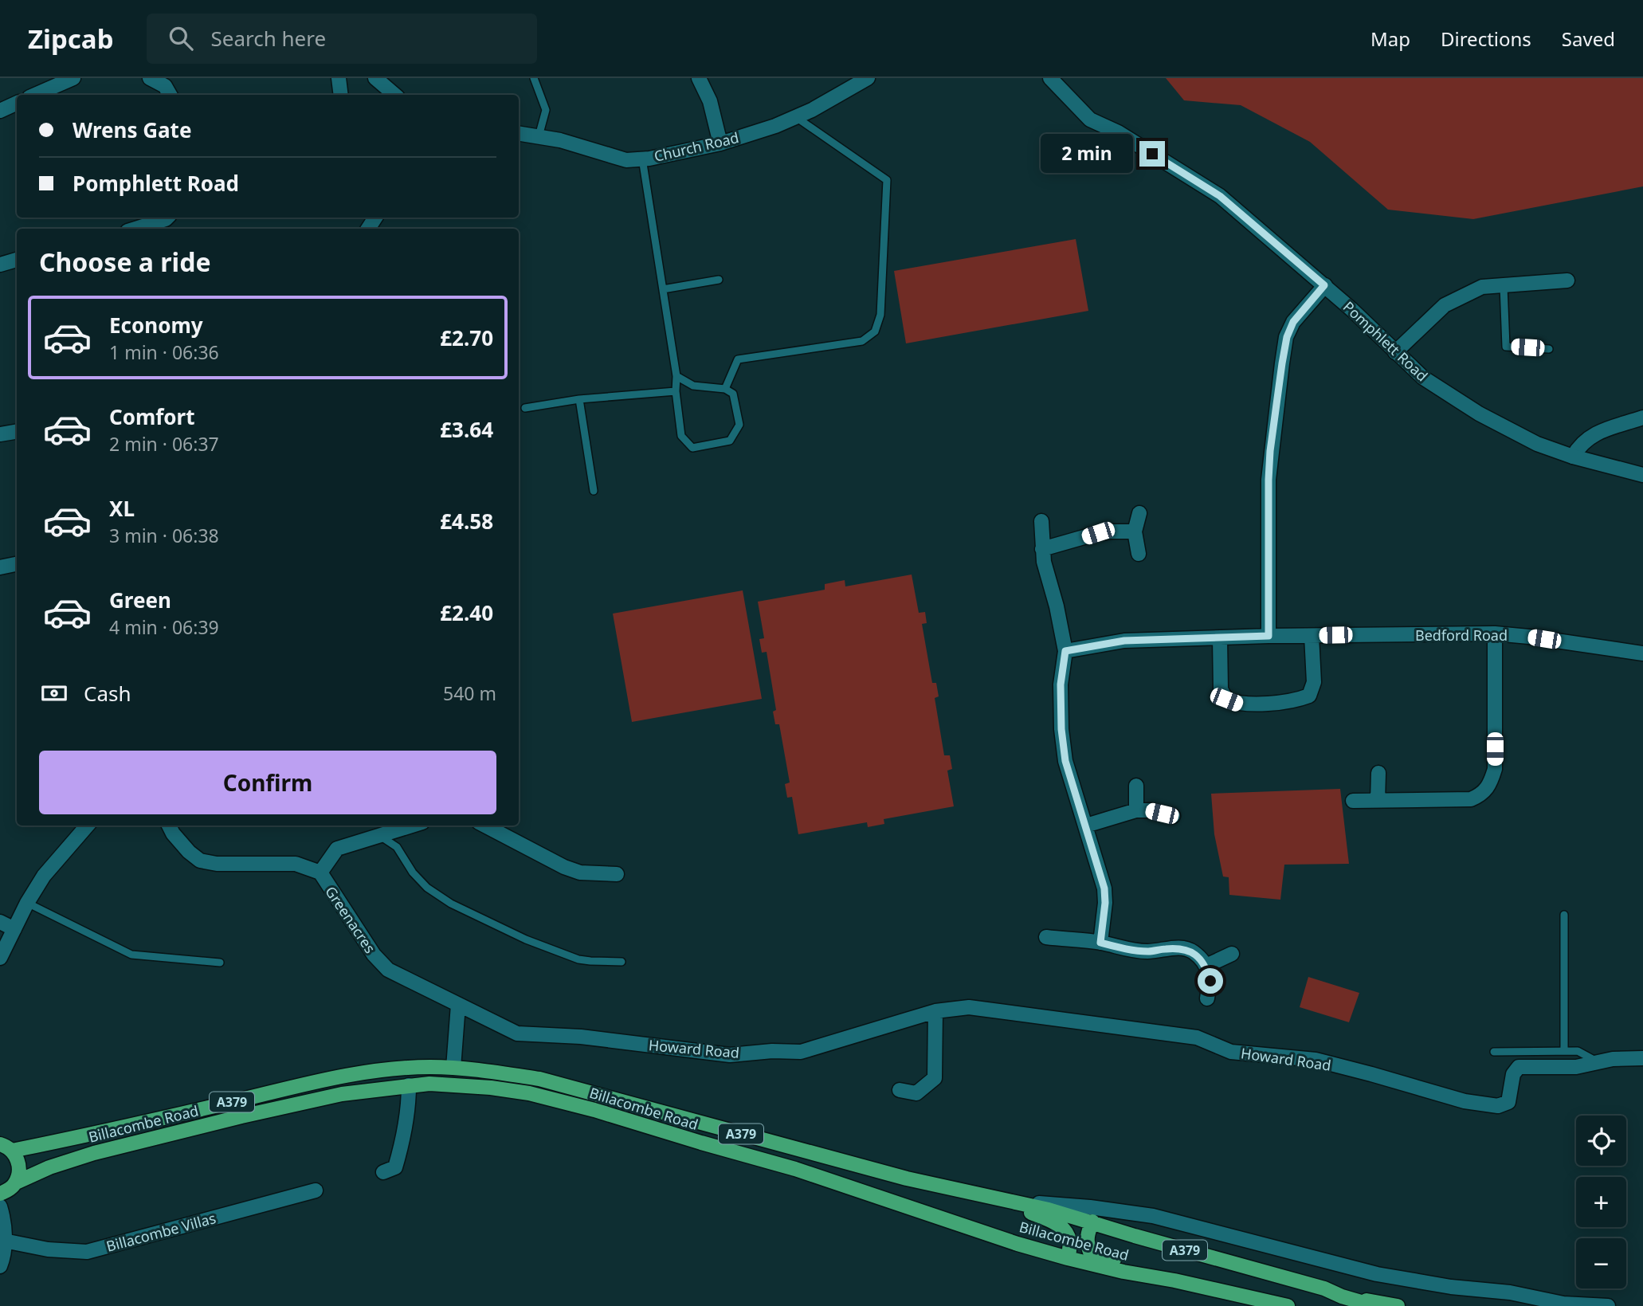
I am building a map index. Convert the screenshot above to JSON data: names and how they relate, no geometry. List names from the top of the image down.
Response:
{
  "streets": {
    "main road": ["A379", "Billacombe Road"],
    "street": [
      "Church Road",
      "Pomphlett Road",
      "Bedford Road",
      "Greenacres",
      "Howard Road",
      "Billacombe Villas"
    ]
  },
  "crossings": [
    ["Greenacres", "Howard Road"],
    ["A379", "Billacombe Road"]
  ],
  "page": {
    "header": "Zipcab",
    "search": "Search here",
    "nav": ["Map", "Directions", "Saved"],
    "banner": ["Wrens Gate", "Pomphlett Road"],
    "bubble": "2 min",
    "heading": "Choose a ride",
    "list": [
      {
        "name": "Economy",
        "note": "1 min · 06:36",
        "value": "£2.70"
      },
      {
        "name": "Comfort",
        "note": "2 min · 06:37",
        "value": "£3.64"
      },
      {
        "name": "XL",
        "note": "3 min · 06:38",
        "value": "£4.58"
      },
      {
        "name": "Green",
        "note": "4 min · 06:39",
        "value": "£2.40"
      }
    ],
    "pay": ["Cash", "540 m"],
    "buttons": "Confirm",
    "map_buttons": ["+", "−"]
  }
}
